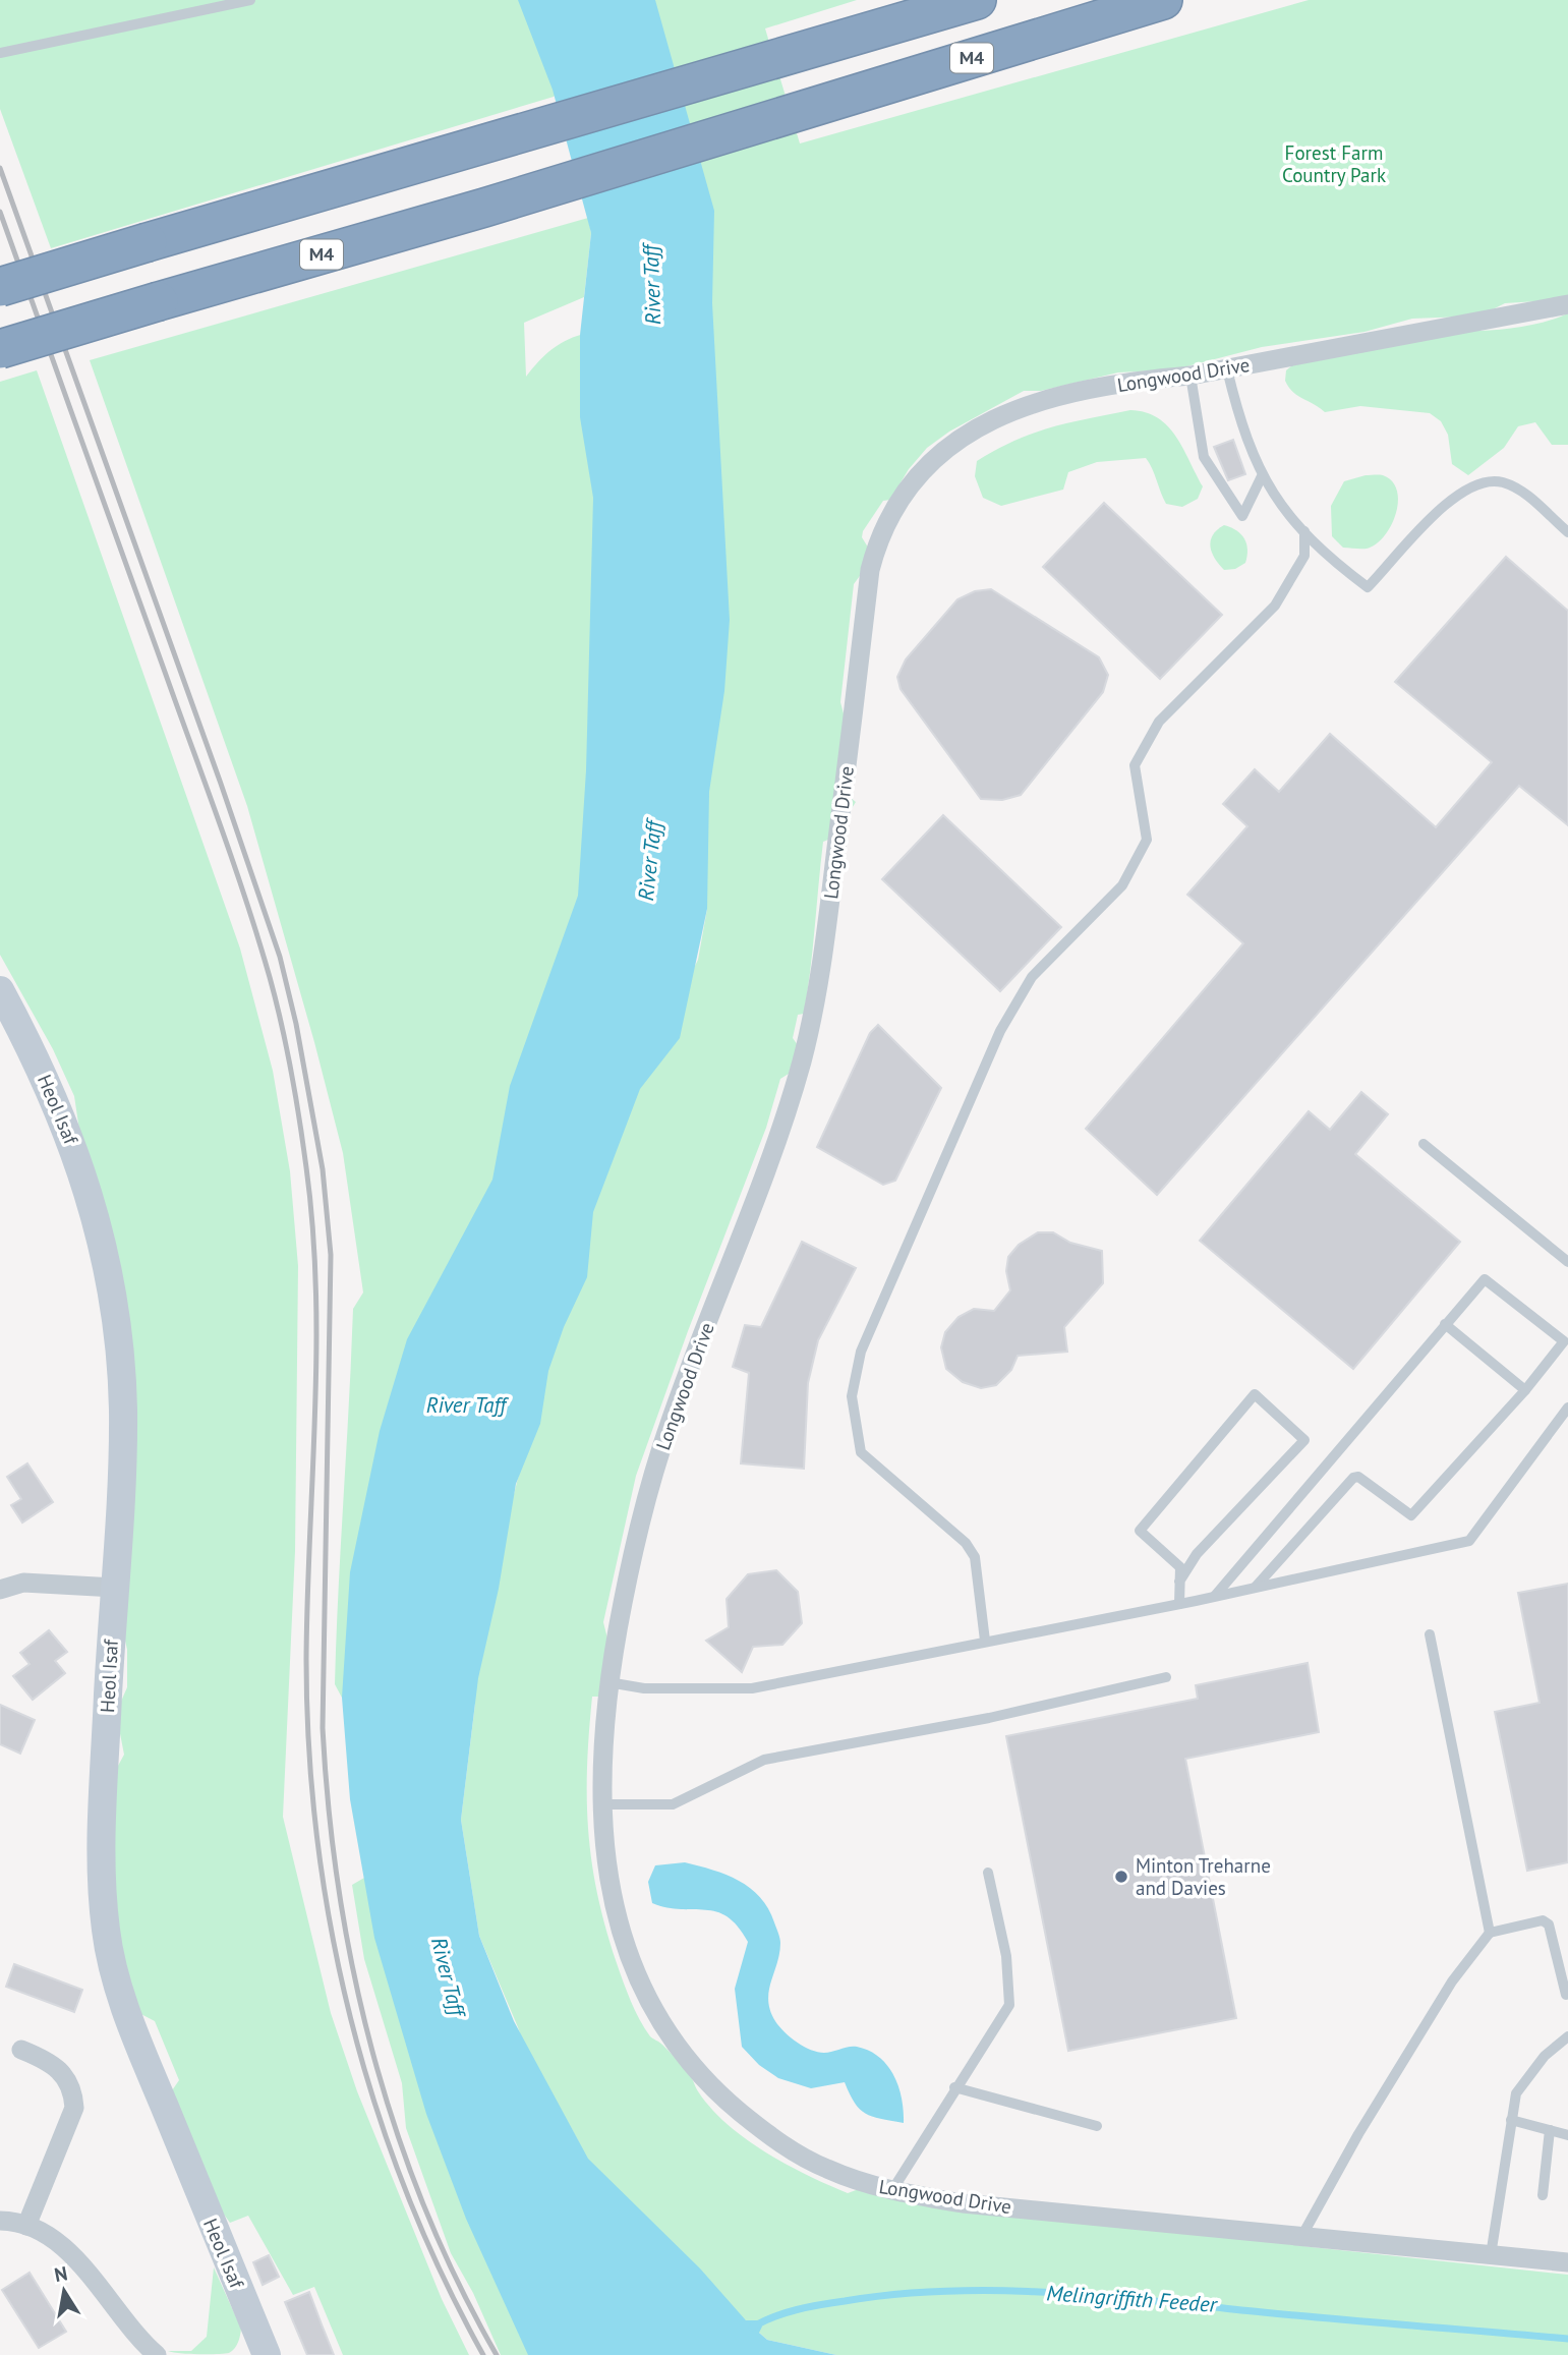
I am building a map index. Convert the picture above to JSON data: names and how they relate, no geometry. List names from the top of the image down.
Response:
{
  "streets": {
    "highway": ["M4"],
    "main road": ["Heol Isaf"],
    "street": ["Longwood Drive"]
  },
  "water": ["River Taff", "Melingriffith Feeder"],
  "parks": ["Forest Farm Country Park"],
  "places": ["Minton Treharne and Davies"],
  "north": "top"
}
